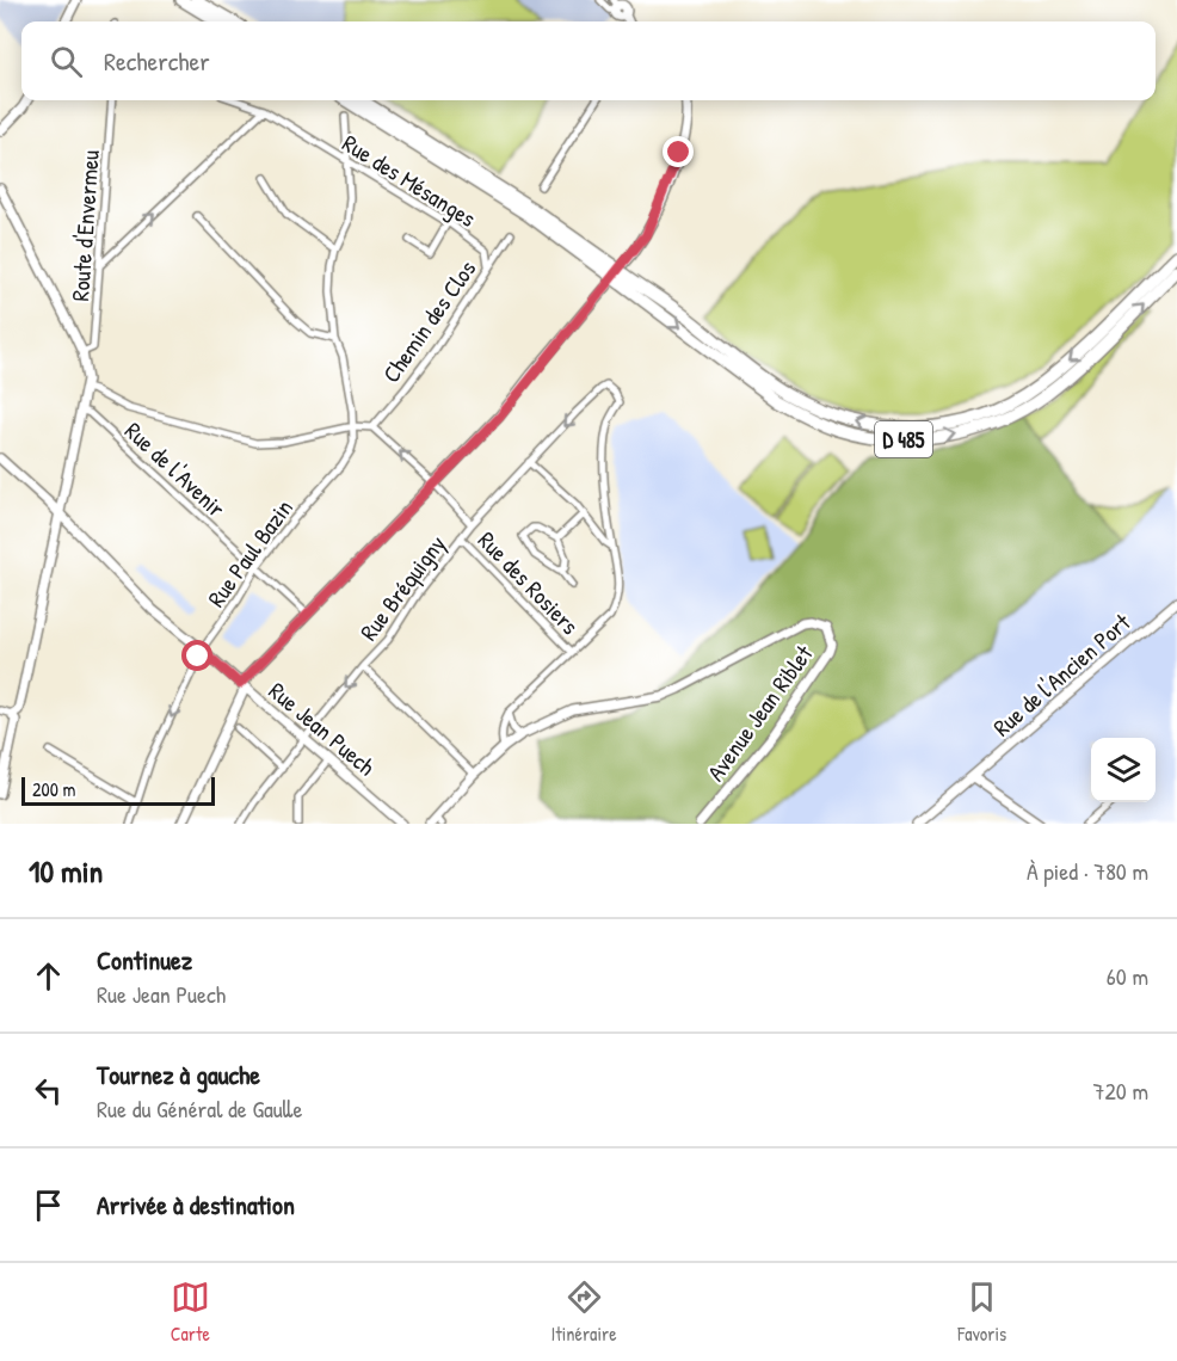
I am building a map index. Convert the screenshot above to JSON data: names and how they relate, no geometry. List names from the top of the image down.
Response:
{
  "streets": {
    "highway": ["D 485"],
    "street": [
      "Rue des Mésanges",
      "Route d'Envermeu",
      "Chemin des Clos",
      "Rue de l'Avenir",
      "Rue Paul Bazin",
      "Rue des Rosiers",
      "Rue Bréquigny",
      "Rue de l'Ancien Port",
      "Avenue Jean Riblet",
      "Rue Jean Puech"
    ]
  },
  "crossings": [
    ["Rue des Mésanges", "Chemin des Clos"],
    ["Rue de l'Avenir", "Rue Paul Bazin"],
    ["Rue Paul Bazin", "Rue Jean Puech"],
    ["Rue des Rosiers", "Rue Bréquigny"],
    ["Rue Bréquigny", "Rue Jean Puech"]
  ],
  "scale_bar": "200 m",
  "page": {
    "search": "Rechercher",
    "scale": "200 m",
    "heading": ["10 min", "À pied · 780 m"],
    "list": [
      ["Continuez", "Rue Jean Puech", "60 m"],
      ["Tournez à gauche", "Rue du Général de Gaulle", "720 m"],
      "Arrivée à destination"
    ],
    "nav": ["Carte", "Itinéraire", "Favoris"]
  }
}
